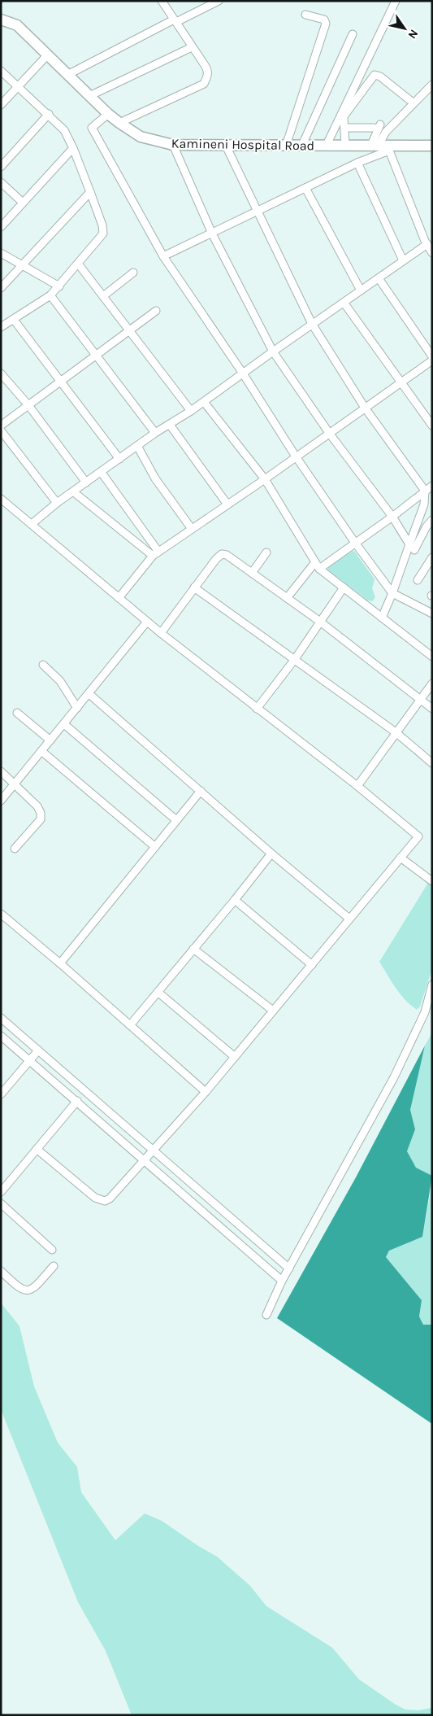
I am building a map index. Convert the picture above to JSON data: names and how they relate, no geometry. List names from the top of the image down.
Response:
{
  "streets": {
    "street": ["Kamineni Hospital Road"]
  },
  "north": "bottom right"
}
